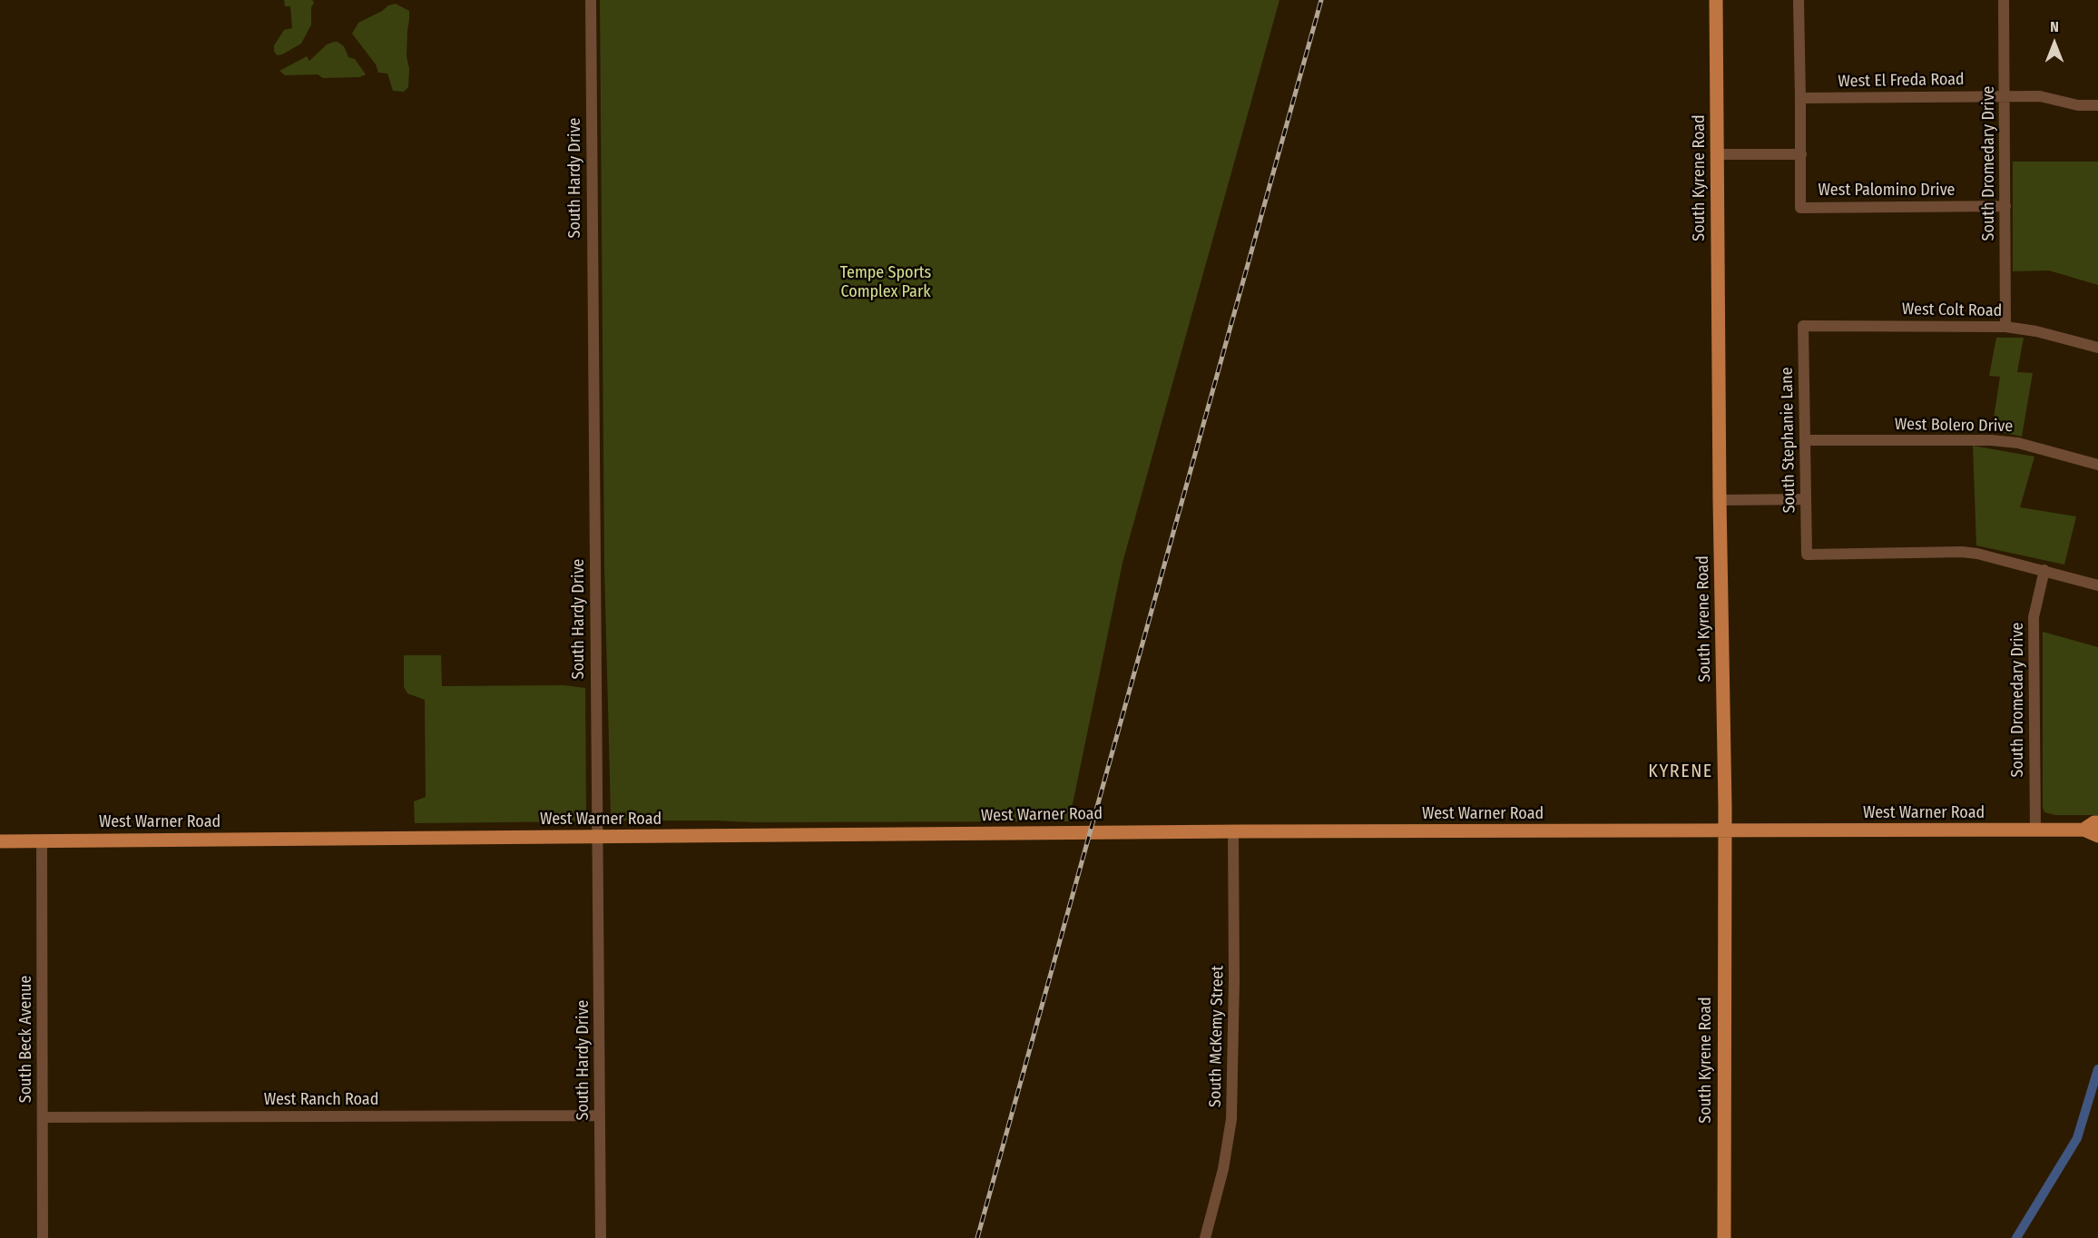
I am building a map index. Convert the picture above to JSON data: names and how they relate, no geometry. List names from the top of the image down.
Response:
{
  "streets": {
    "main road": ["South Kyrene Road", "West Warner Road"],
    "street": [
      "West El Freda Road",
      "South Dromedary Drive",
      "South Hardy Drive",
      "West Palomino Drive",
      "West Colt Road",
      "West Bolero Drive",
      "South Stephanie Lane",
      "South McKemy Street",
      "South Beck Avenue",
      "West Ranch Road"
    ]
  },
  "crossings": [
    ["West El Freda Road", "South Dromedary Drive"],
    ["South Dromedary Drive", "West Palomino Drive"],
    ["South Dromedary Drive", "West Colt Road"],
    ["South Dromedary Drive", "South Stephanie Lane"],
    ["South Dromedary Drive", "West Warner Road"],
    ["South Hardy Drive", "West Warner Road"],
    ["South Hardy Drive", "West Ranch Road"],
    ["South Kyrene Road", "West Warner Road"],
    ["West Colt Road", "South Stephanie Lane"],
    ["West Bolero Drive", "South Stephanie Lane"],
    ["West Warner Road", "South McKemy Street"],
    ["West Warner Road", "South Beck Avenue"],
    ["South Beck Avenue", "West Ranch Road"]
  ],
  "districts": ["KYRENE"],
  "parks": ["Tempe Sports Complex Park"],
  "north": "top"
}
